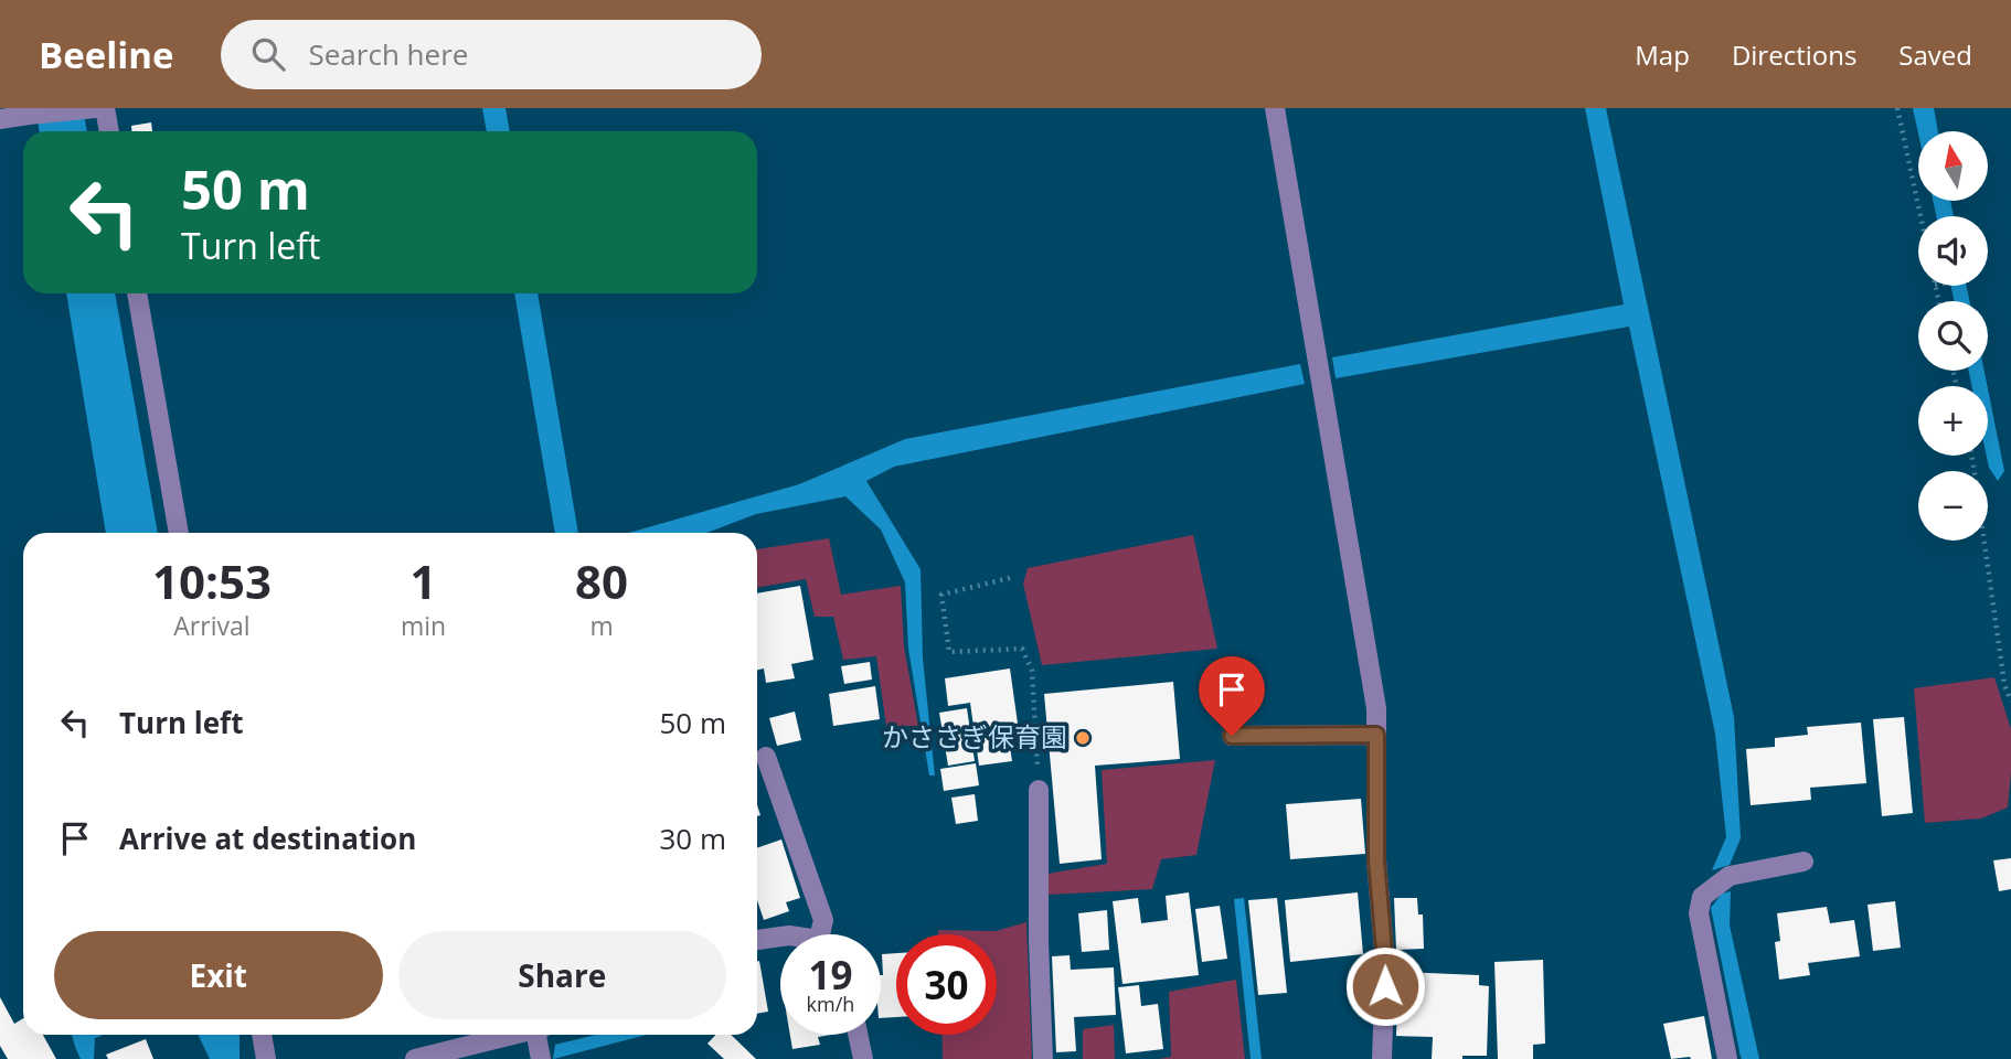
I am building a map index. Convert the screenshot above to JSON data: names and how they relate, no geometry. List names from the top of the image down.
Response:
{
  "places": ["かささぎ保育園"],
  "north": "top",
  "page": {
    "header": "Beeline",
    "search": "Search here",
    "nav": ["Map", "Directions", "Saved"],
    "map_buttons": ["+", "−"],
    "turn": ["50 m", "Turn left"],
    "eta": [
      "10:53",
      "Arrival",
      "1",
      "min",
      "80",
      "m"
    ],
    "list": [
      {
        "name": "Turn left",
        "value": "50 m"
      },
      {
        "name": "Arrive at destination",
        "value": "30 m"
      }
    ],
    "buttons": ["Exit", "Share"],
    "speed": "19 km/h",
    "limit": "30"
  }
}
